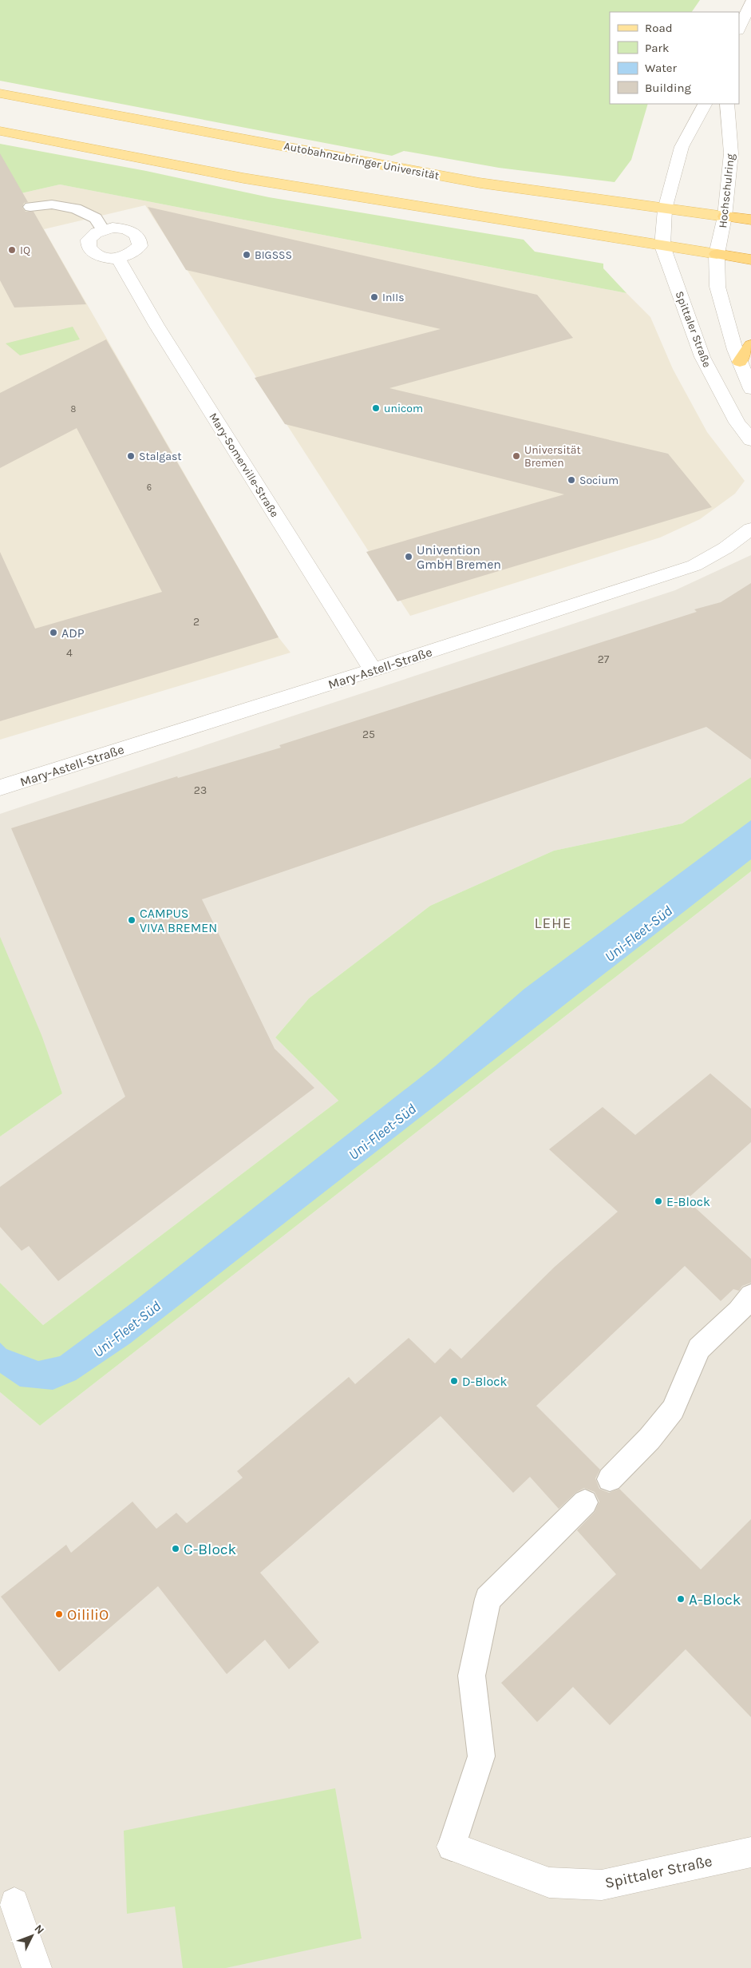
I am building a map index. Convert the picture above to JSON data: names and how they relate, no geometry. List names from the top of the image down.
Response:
{
  "streets": {
    "main road": ["Autobahnzubringer Universität"],
    "street": [
      "Hochschulring",
      "Spittaler Straße",
      "Mary-Somerville-Straße",
      "Mary-Astell-Straße"
    ]
  },
  "crossings": [
    ["Autobahnzubringer Universität", "Hochschulring"],
    ["Autobahnzubringer Universität", "Spittaler Straße"],
    ["Mary-Somerville-Straße", "Mary-Astell-Straße"]
  ],
  "districts": ["LEHE"],
  "water": ["Uni-Fleet-Süd"],
  "places": [
    "IQ",
    "BIGSSS",
    "InIIs",
    "unicom",
    "Stalgast",
    "Universität Bremen",
    "Socium",
    "Univention GmbH Bremen",
    "ADP",
    "CAMPUS VIVA BREMEN",
    "E-Block",
    "D-Block",
    "C-Block",
    "A-Block",
    "OililiO"
  ],
  "house_numbers": [
    "8",
    "6",
    "2",
    "4",
    "27",
    "25",
    "23"
  ],
  "legend": [
    "Road",
    "Park",
    "Water",
    "Building"
  ],
  "north": "top right"
}
